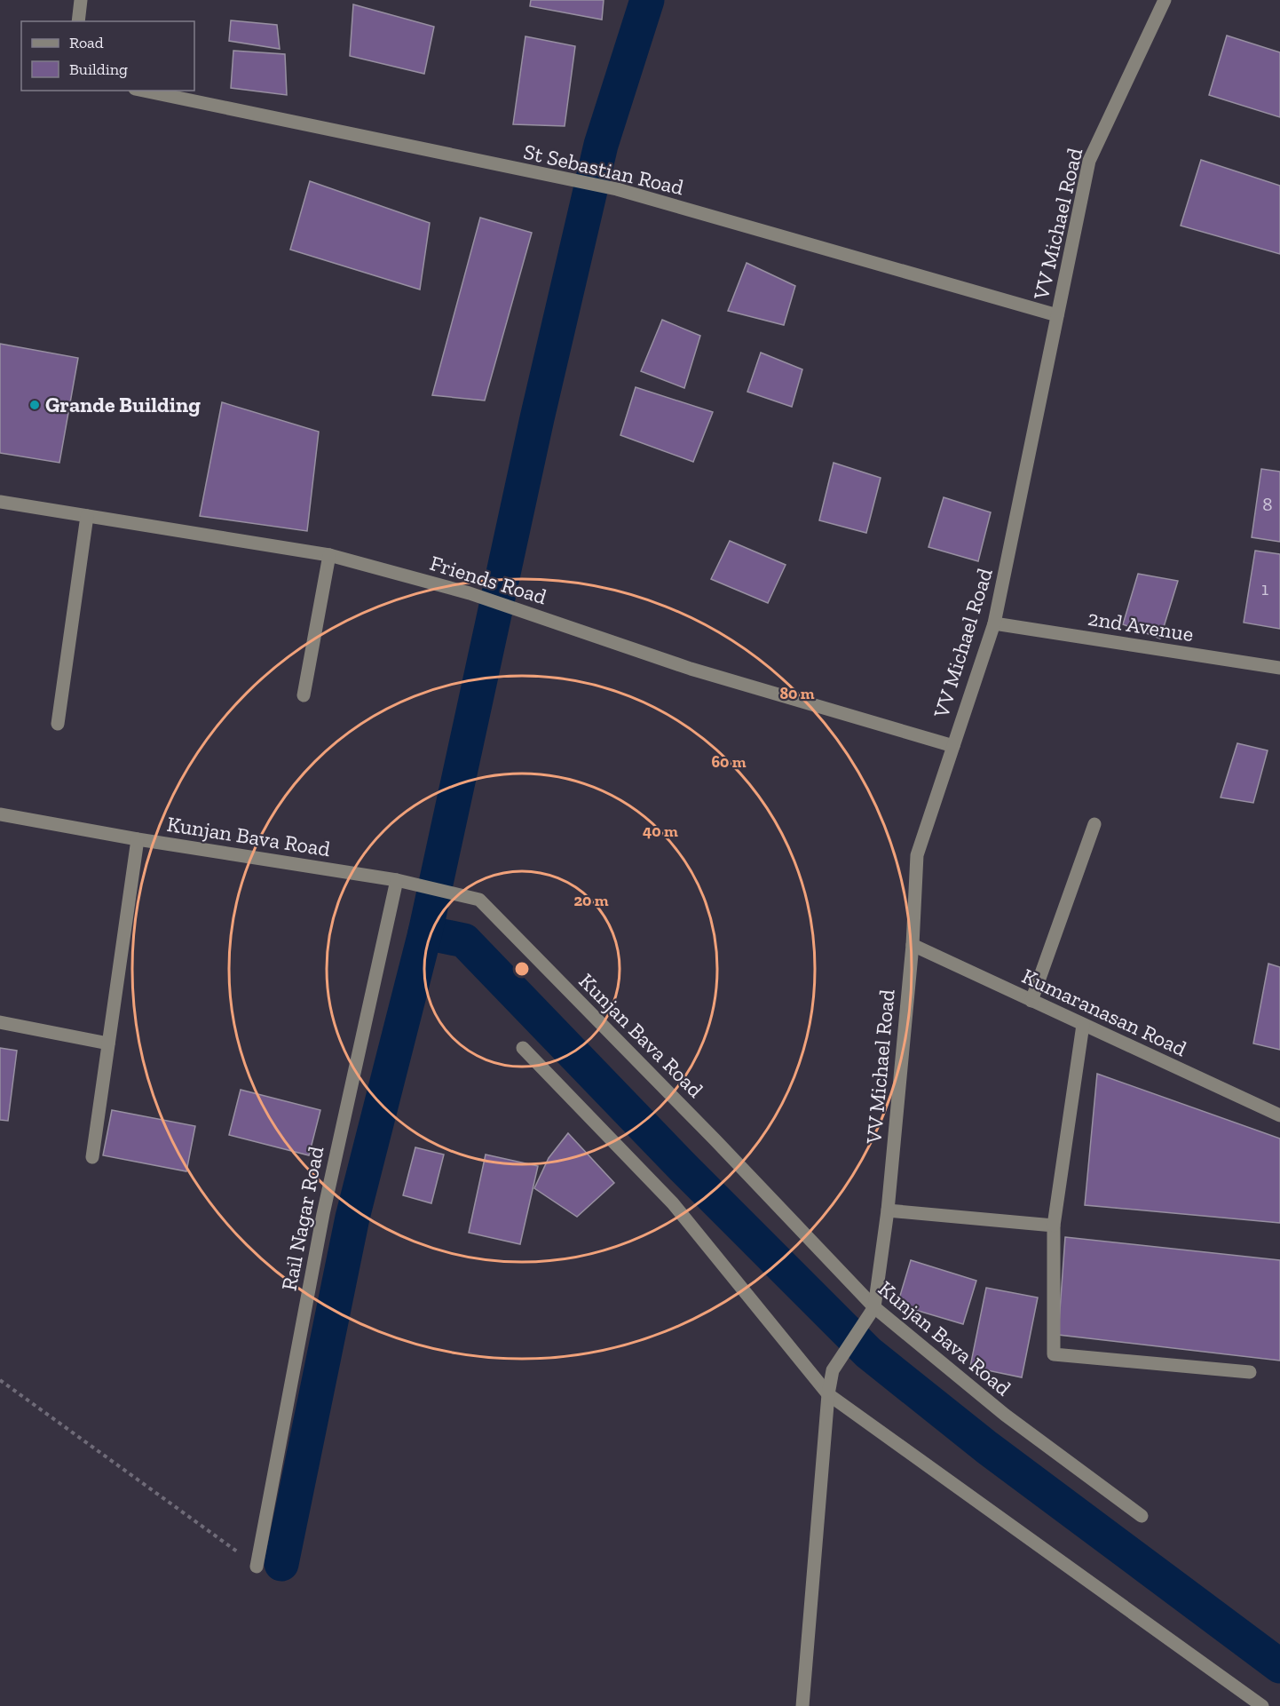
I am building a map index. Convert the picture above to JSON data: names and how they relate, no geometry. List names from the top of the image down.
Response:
{
  "streets": {
    "street": [
      "St Sebastian Road",
      "VV Michael Road",
      "Friends Road",
      "2nd Avenue",
      "Kunjan Bava Road",
      "Kumaranasan Road",
      "Rail Nagar Road"
    ]
  },
  "crossings": [
    ["St Sebastian Road", "VV Michael Road"],
    ["VV Michael Road", "Friends Road"],
    ["VV Michael Road", "2nd Avenue"],
    ["VV Michael Road", "Kunjan Bava Road"],
    ["VV Michael Road", "Kumaranasan Road"],
    ["Kunjan Bava Road", "Rail Nagar Road"]
  ],
  "places": ["Grande Building"],
  "house_numbers": ["8", "1"],
  "legend": ["Road", "Building"],
  "rings": [
    "80 m",
    "60 m",
    "40 m",
    "20 m"
  ]
}
